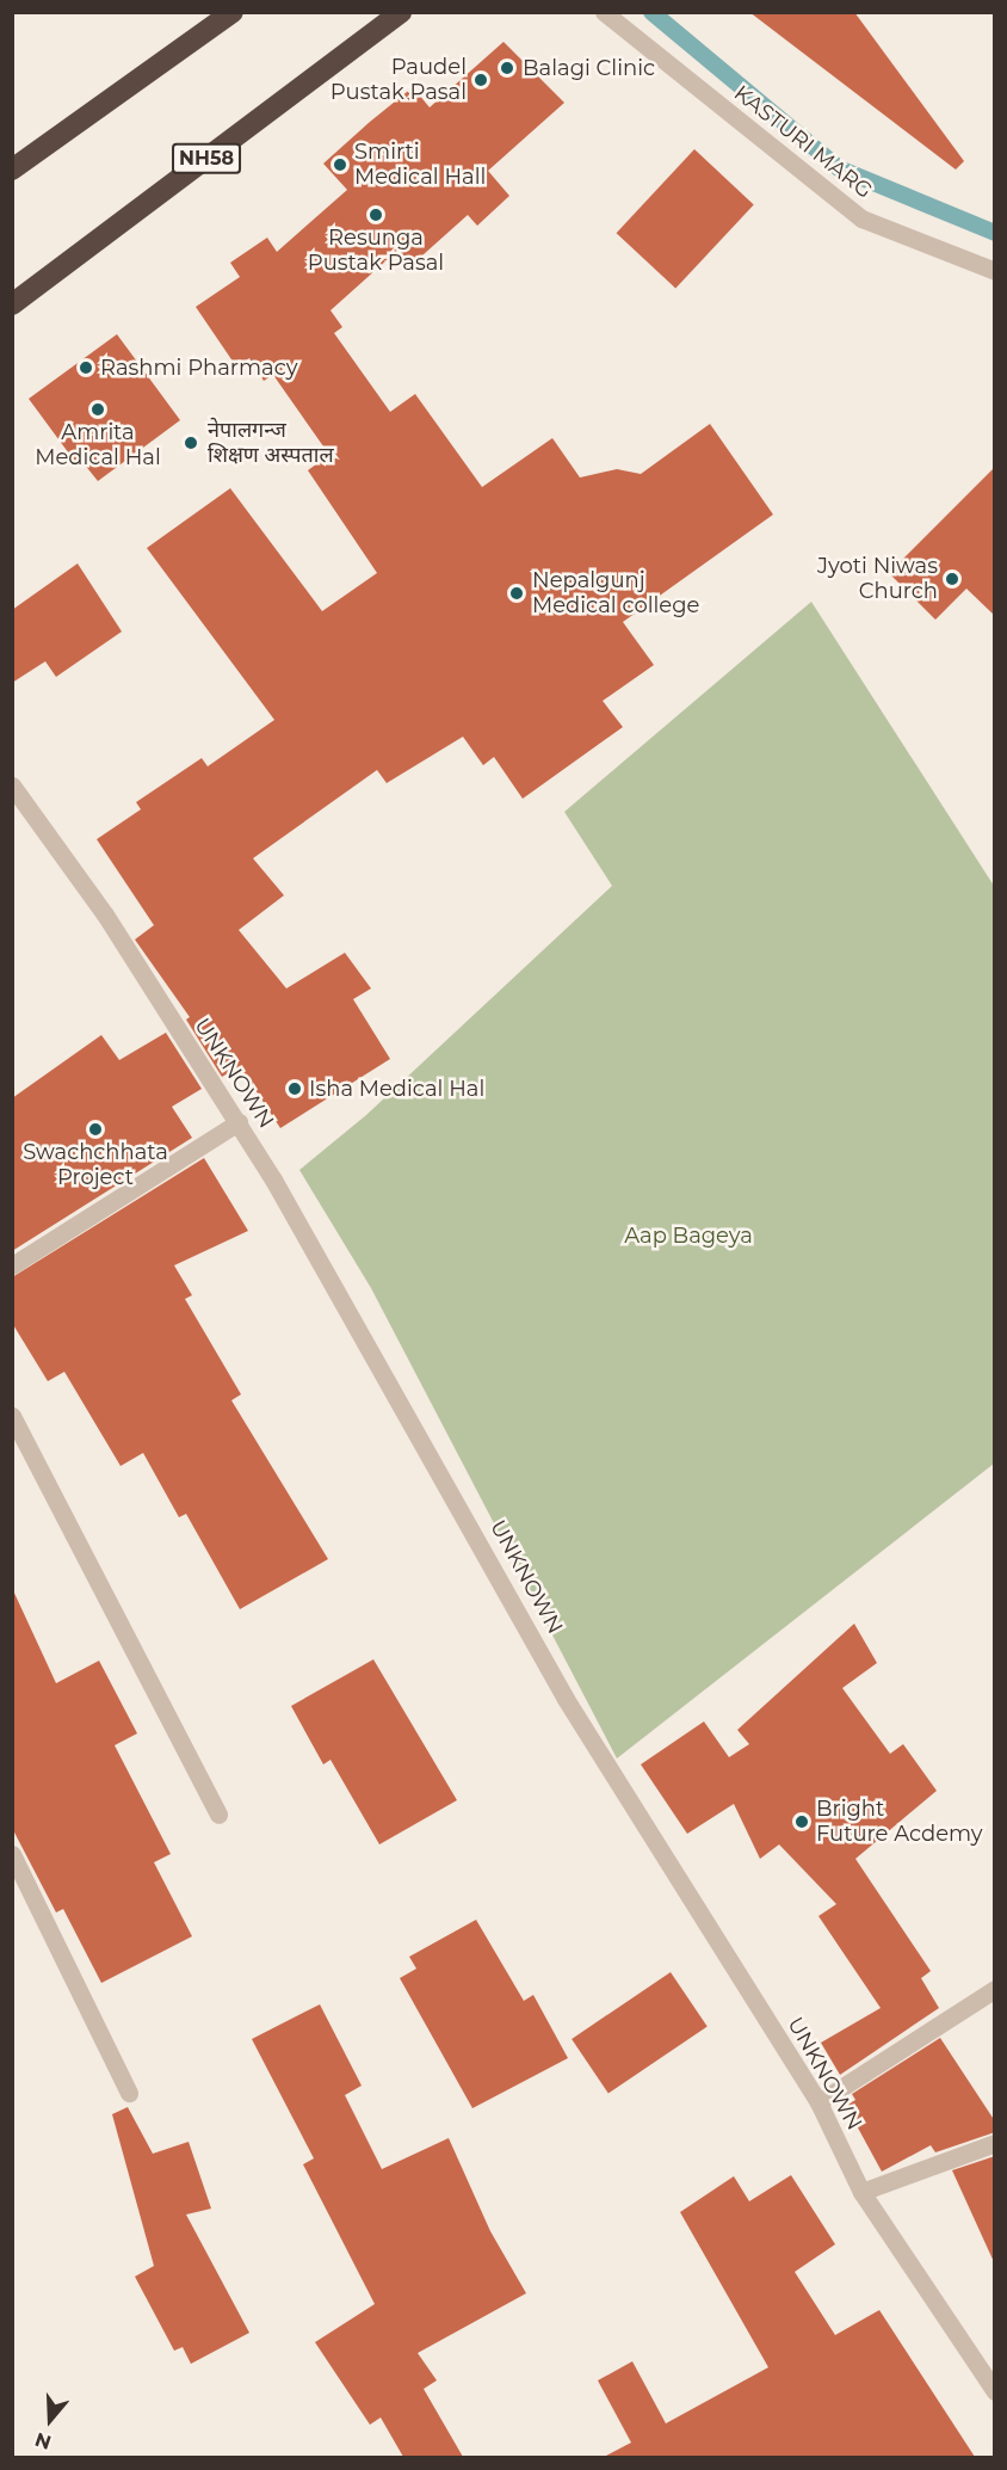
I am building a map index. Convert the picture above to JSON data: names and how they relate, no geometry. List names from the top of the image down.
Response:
{
  "streets": {
    "highway": ["NH58"],
    "street": ["KASTURI MARG", "UNKNOWN"]
  },
  "parks": ["Aap Bageya"],
  "places": [
    "Balagi Clinic",
    "Paudel Pustak Pasal",
    "Smirti Medical Hall",
    "Resunga Pustak Pasal",
    "Rashmi Pharmacy",
    "Amrita Medical Hal",
    "नेपालगन्ज शिक्षण अस्पताल",
    "Jyoti Niwas Church",
    "Nepalgunj Medical college",
    "Isha Medical Hal",
    "Swachchhata Project",
    "Bright Future Acdemy"
  ],
  "north": "bottom"
}
